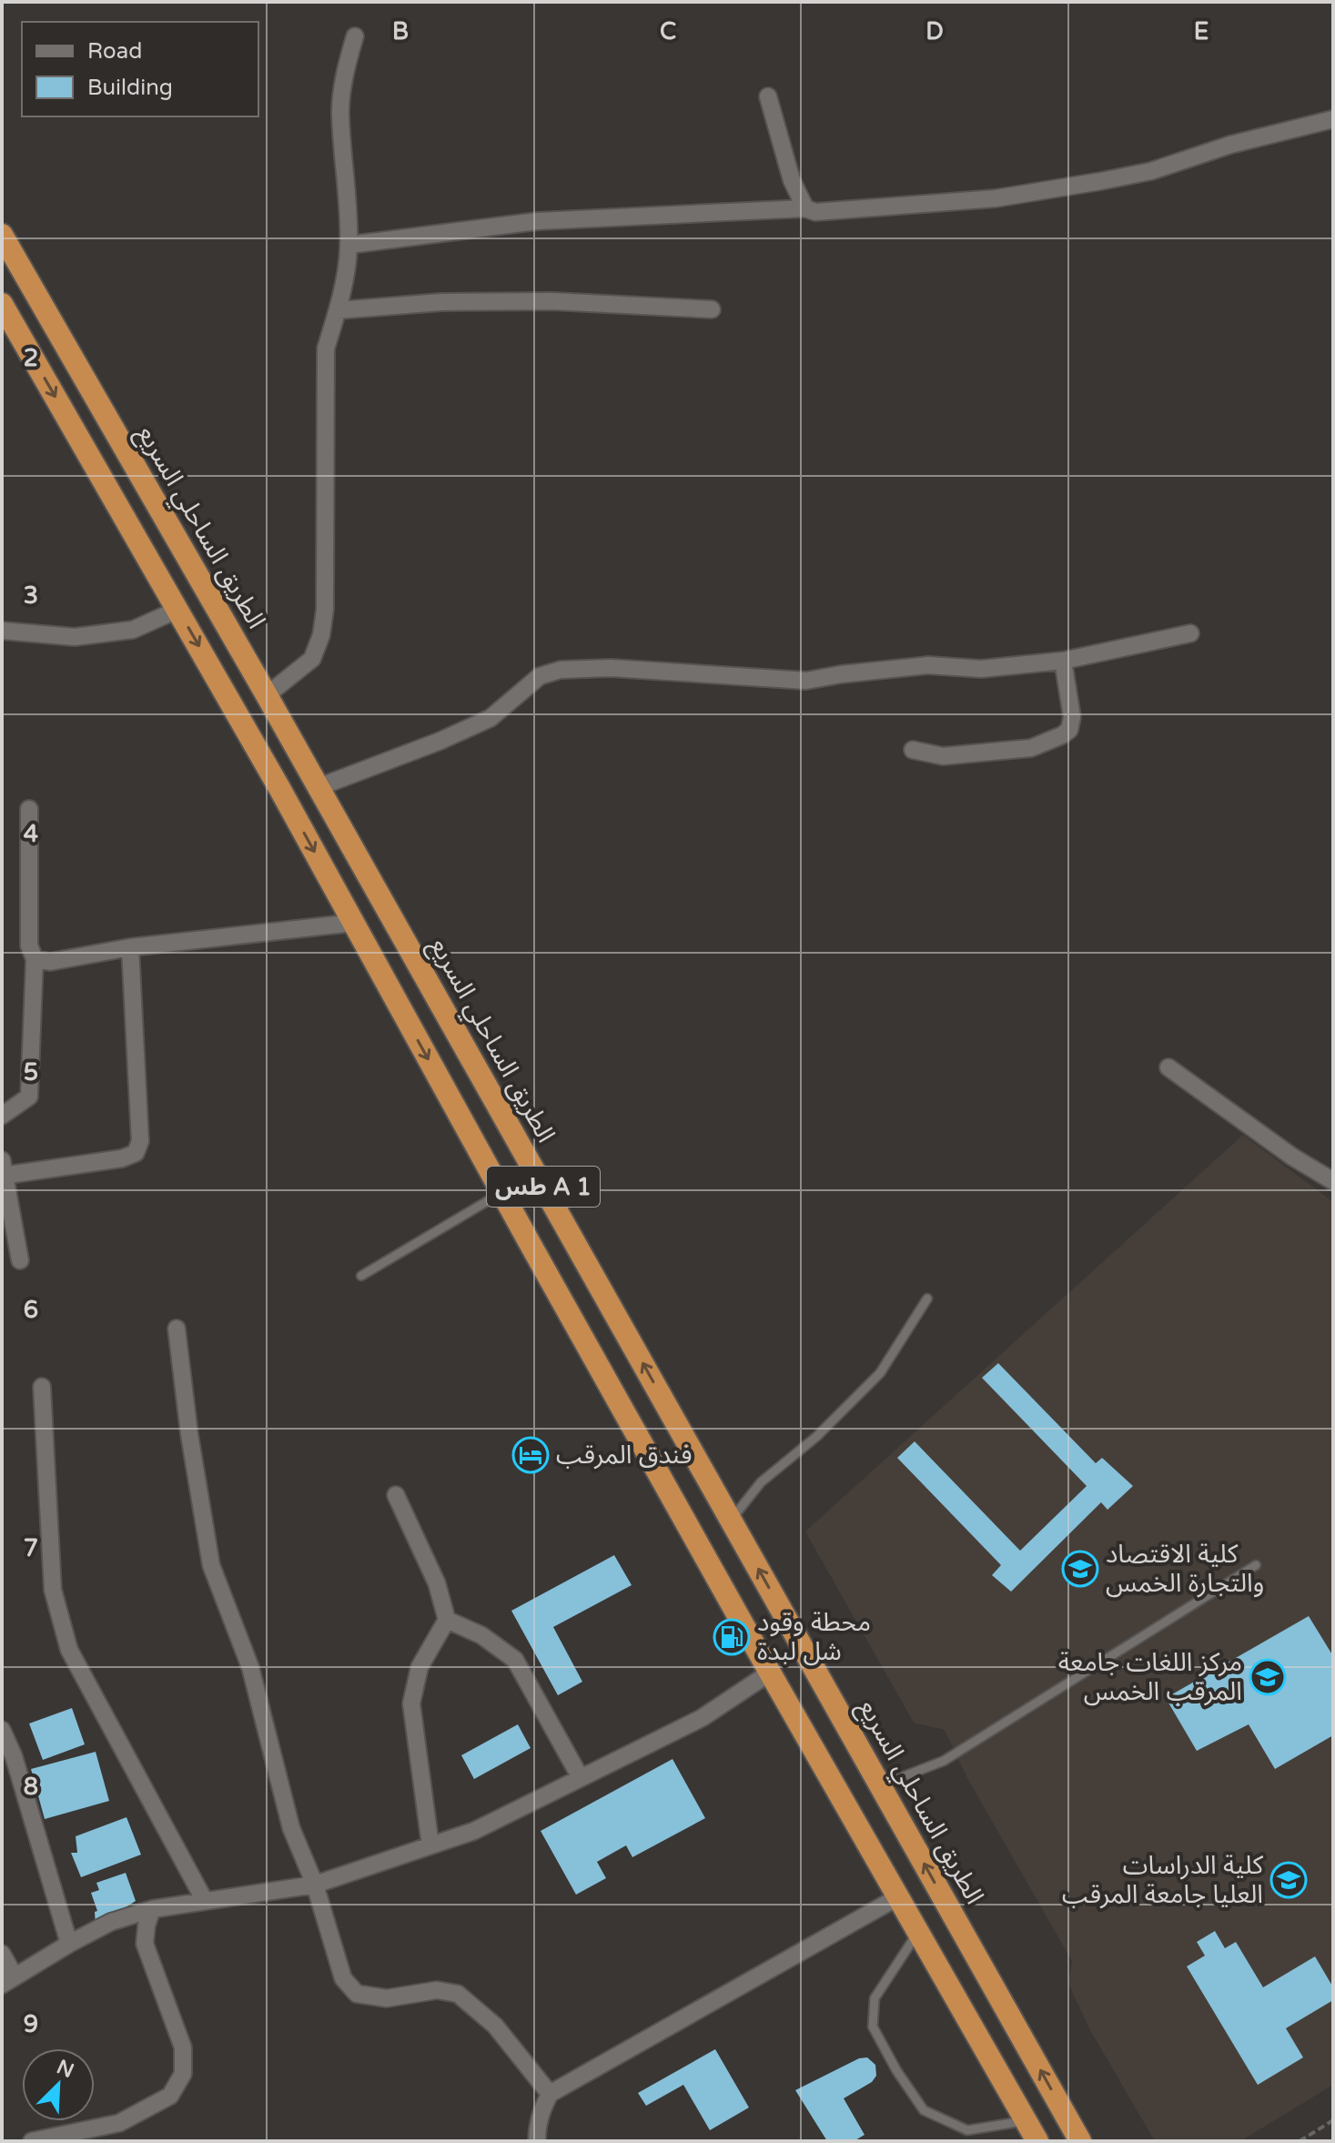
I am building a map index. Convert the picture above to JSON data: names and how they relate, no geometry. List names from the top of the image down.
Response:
{
  "streets": {
    "highway": ["الطريق الساحلي السريع", "طس A 1"]
  },
  "places": {
    "hotel": ["فندق المرقب"],
    "school or university": ["كلية الاقتصاد والتجارة الخمس", "مركز اللغات جامعة المرقب الخمس", "كلية الدراسات العليا جامعة المرقب"],
    "fuel station": ["محطة وقود شل لبدة"]
  },
  "legend": ["Road", "Building"],
  "north": "top right",
  "grid": {
    "columns": [
      "B",
      "C",
      "D",
      "E"
    ],
    "rows": [
      "2",
      "3",
      "4",
      "5",
      "6",
      "7",
      "8",
      "9"
    ]
  }
}
